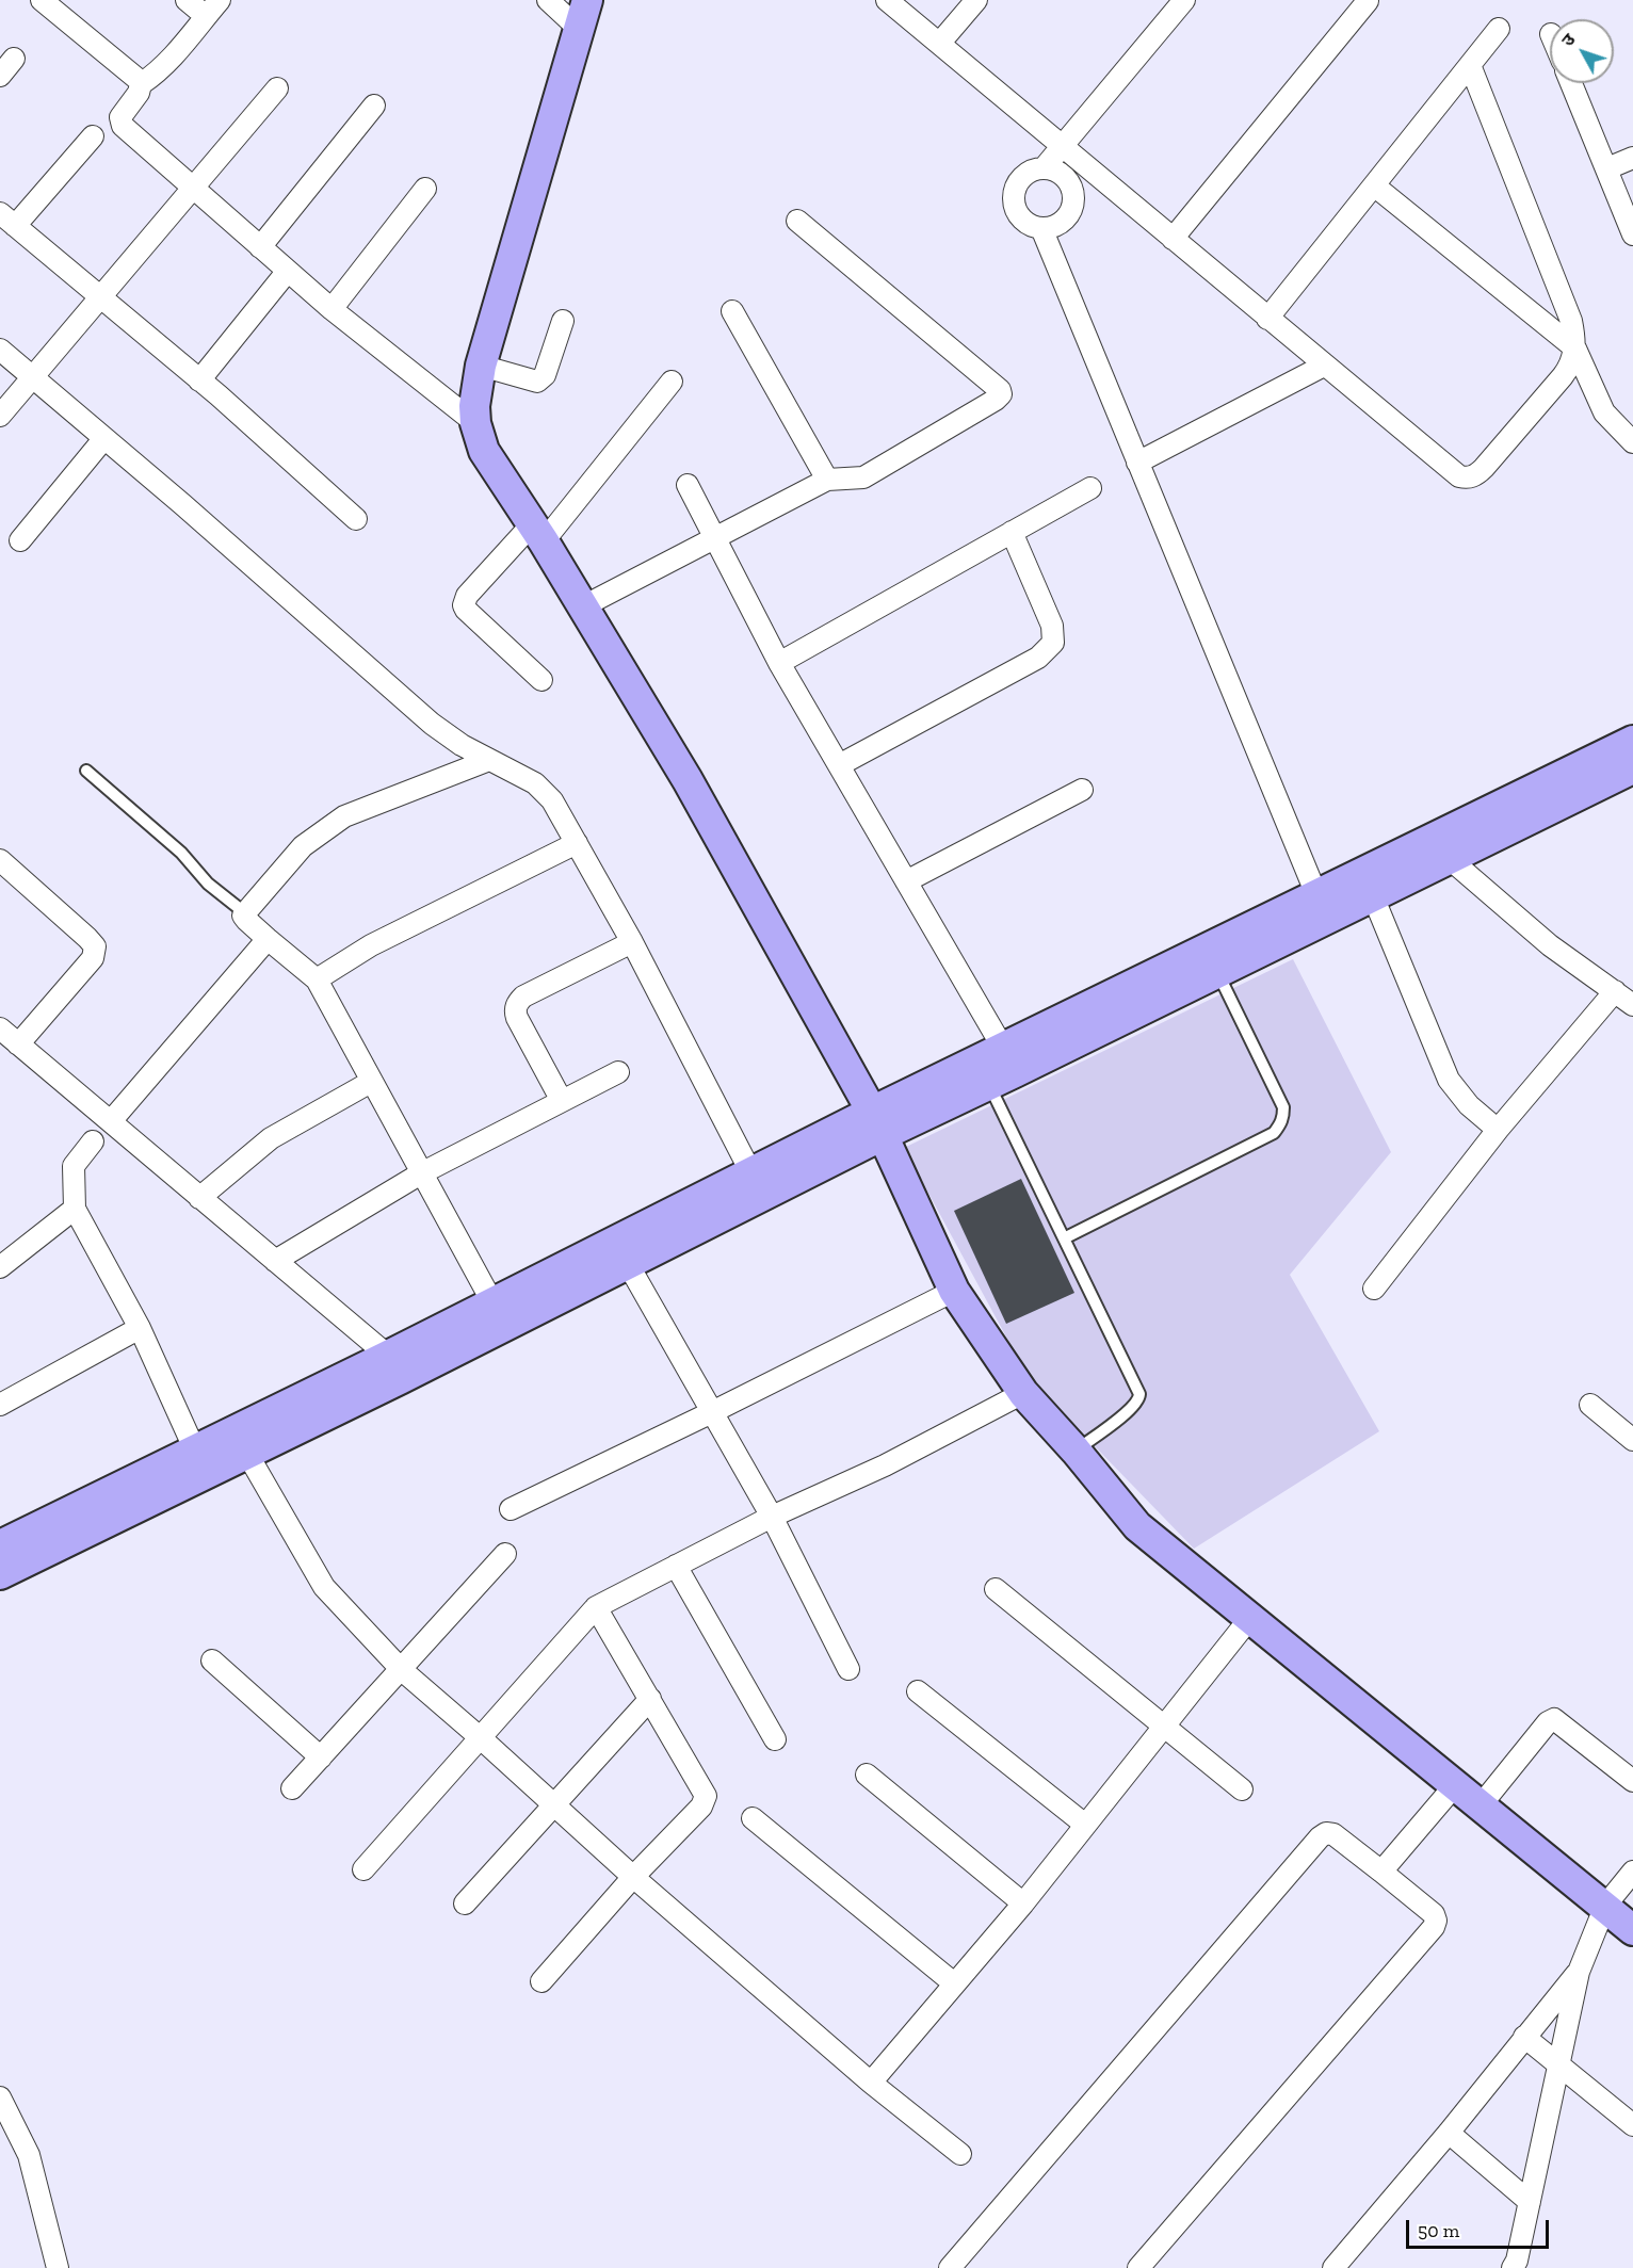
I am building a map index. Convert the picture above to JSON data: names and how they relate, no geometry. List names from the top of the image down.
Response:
{
  "scale_bar": "50 m",
  "north": "top left"
}
